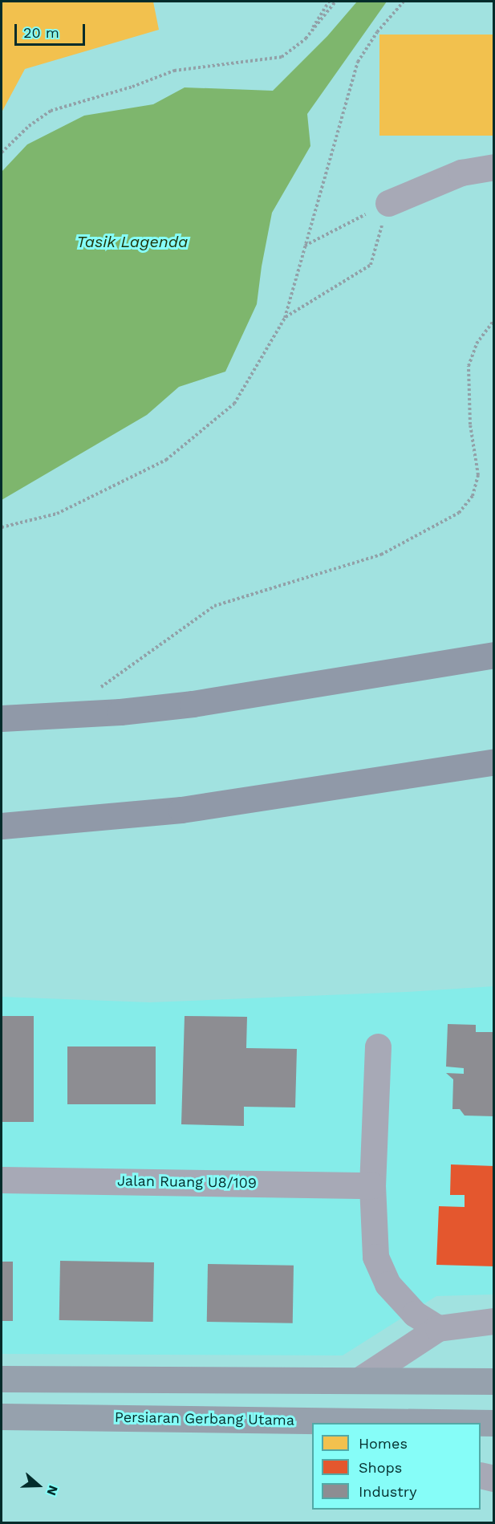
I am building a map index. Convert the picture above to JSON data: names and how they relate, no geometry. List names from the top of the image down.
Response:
{
  "streets": {
    "main road": ["Persiaran Gerbang Utama"],
    "street": ["Jalan Ruang U8/109"]
  },
  "water": ["Tasik Lagenda"],
  "legend": ["Homes", "Shops", "Industry"],
  "scale_bar": "20 m",
  "north": "right"
}
